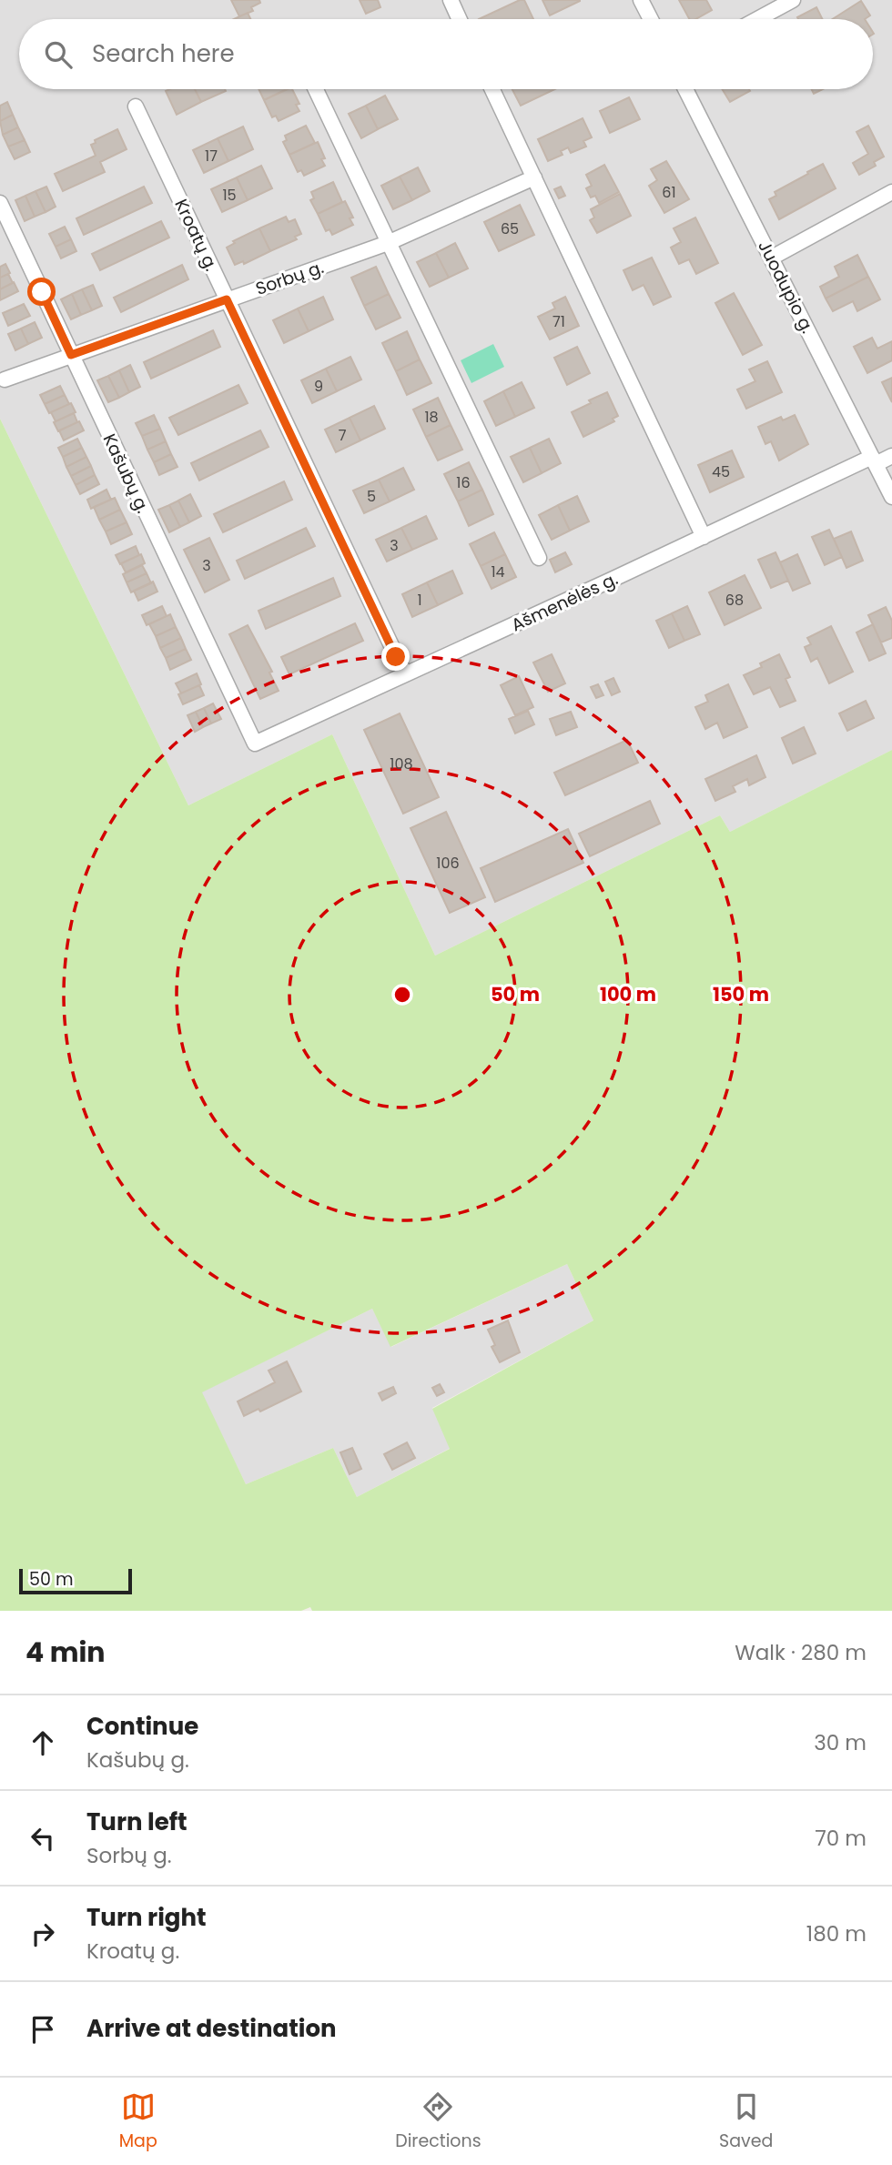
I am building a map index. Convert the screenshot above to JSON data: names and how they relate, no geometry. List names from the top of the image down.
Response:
{
  "streets": {
    "street": [
      "Kroatų g.",
      "Sorbų g.",
      "Juodupio g.",
      "Kašubų g.",
      "Ašmenėlės g."
    ]
  },
  "crossings": [
    ["Kroatų g.", "Sorbų g."],
    ["Kroatų g.", "Ašmenėlės g."],
    ["Sorbų g.", "Kašubų g."],
    ["Juodupio g.", "Ašmenėlės g."],
    ["Kašubų g.", "Ašmenėlės g."]
  ],
  "house_numbers": [
    "17",
    "61",
    "15",
    "65",
    "71",
    "9",
    "18",
    "7",
    "45",
    "16",
    "5",
    "3",
    "3",
    "14",
    "1",
    "68",
    "108",
    "106"
  ],
  "scale_bar": "50 m",
  "page": {
    "search": "Search here",
    "scale": "50 m",
    "heading": ["4 min", "Walk · 280 m"],
    "list": [
      ["Continue", "Kašubų g.", "30 m"],
      ["Turn left", "Sorbų g.", "70 m"],
      ["Turn right", "Kroatų g.", "180 m"],
      "Arrive at destination"
    ],
    "nav": ["Map", "Directions", "Saved"]
  },
  "rings": ["50 m", "100 m", "150 m"]
}
